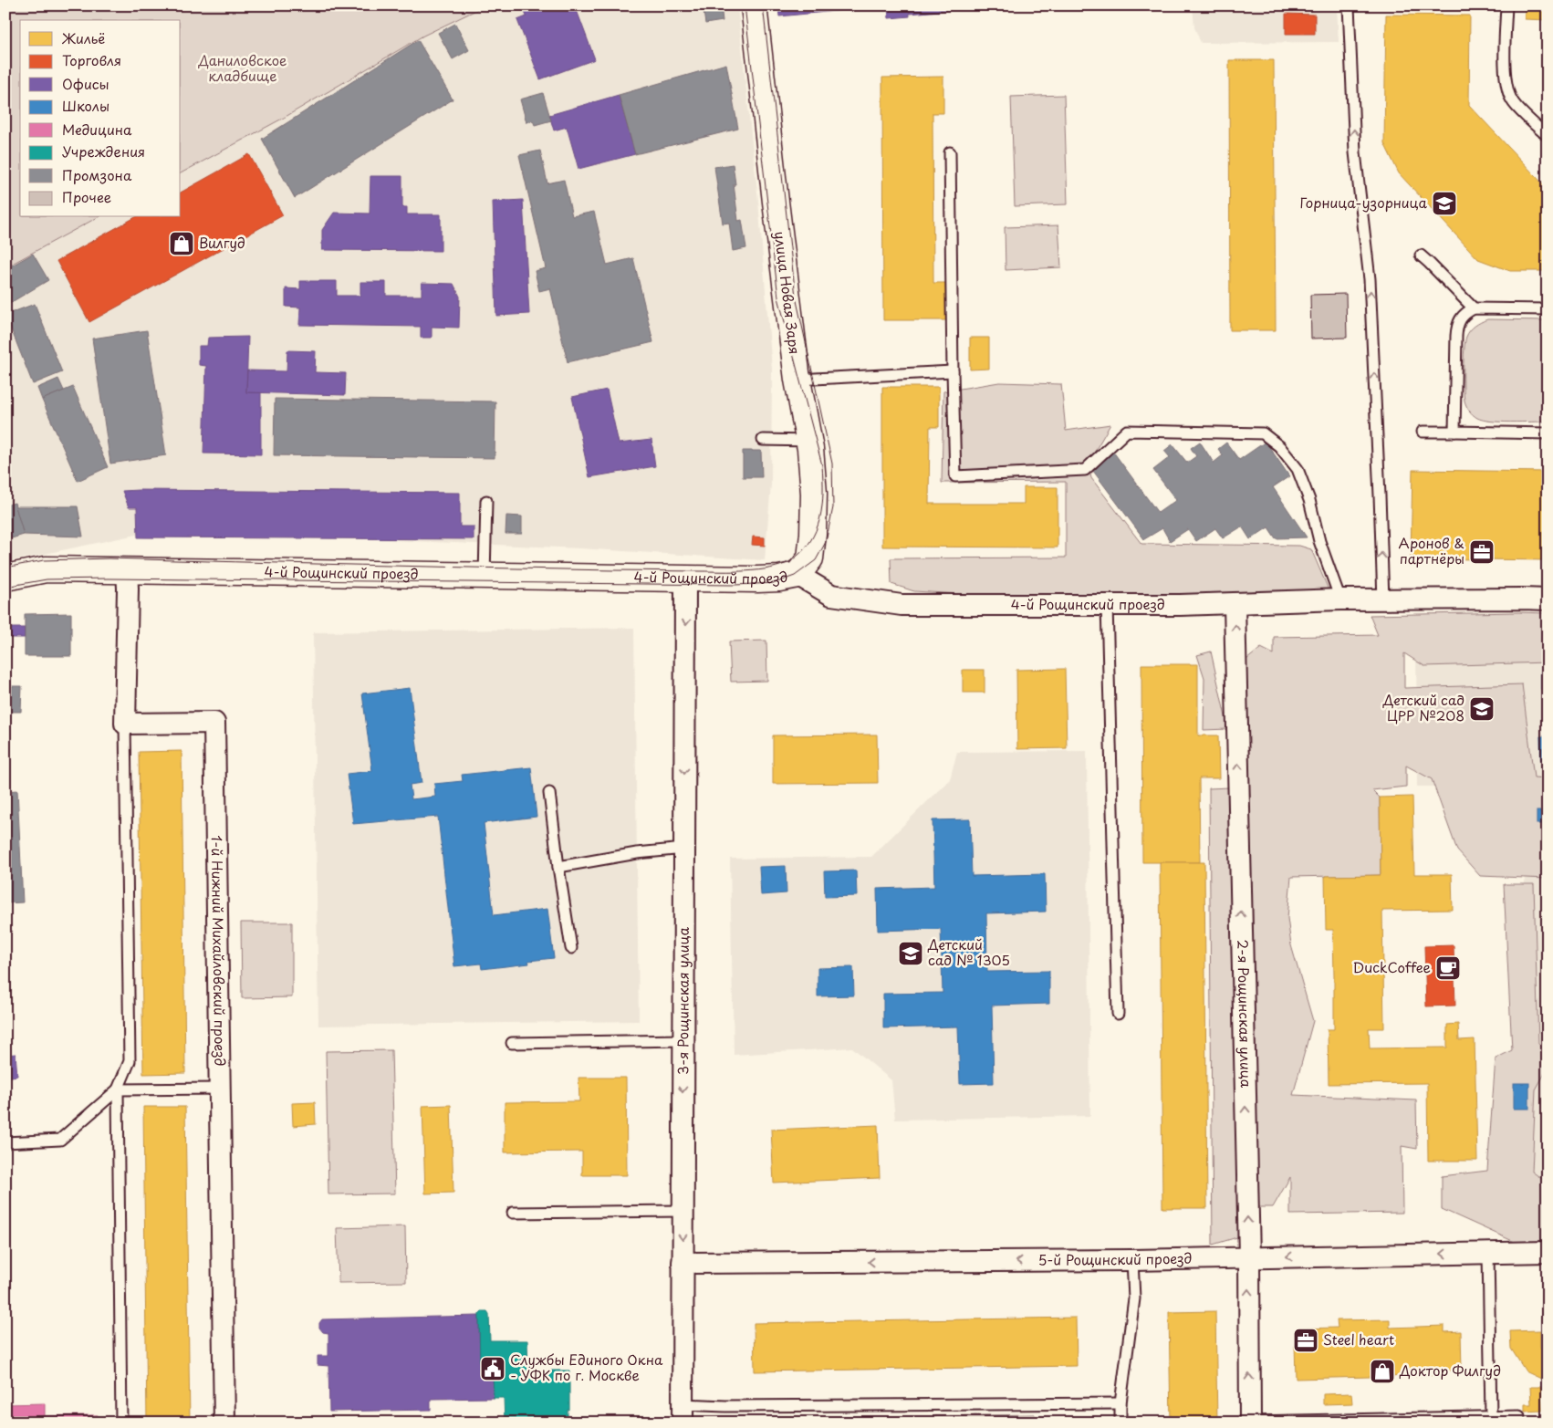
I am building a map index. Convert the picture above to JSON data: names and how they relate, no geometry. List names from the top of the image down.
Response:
{
  "streets": {
    "street": [
      "улица Новая Заря",
      "4-й Рощинский проезд",
      "1-й Нижний Михайловский проезд",
      "3-я Рощинская улица",
      "2-я Рощинская улица",
      "5-й Рощинский проезд"
    ]
  },
  "crossings": [
    ["улица Новая Заря", "4-й Рощинский проезд"],
    ["4-й Рощинский проезд", "3-я Рощинская улица"],
    ["4-й Рощинский проезд", "2-я Рощинская улица"],
    ["3-я Рощинская улица", "5-й Рощинский проезд"],
    ["2-я Рощинская улица", "5-й Рощинский проезд"]
  ],
  "one_way": ["3-я Рощинская улица", "2-я Рощинская улица", "5-й Рощинский проезд"],
  "parks": ["Даниловское кладбище"],
  "places": {
    "school or university": ["Горница-узорница", "Детский сад ЦРР №208", "Детский сад № 1305"],
    "shop": ["Вилгуд", "Доктор Филгуд"],
    "office": ["Аронов & партнёры", "Steel heart"],
    "cafe": ["DuckCoffee"],
    "public building": ["Службы Единого Окна - УФК по г. Москве"]
  },
  "legend": [
    "Жильё",
    "Торговля",
    "Офисы",
    "Школы",
    "Медицина",
    "Учреждения",
    "Промзона",
    "Прочее"
  ]
}
